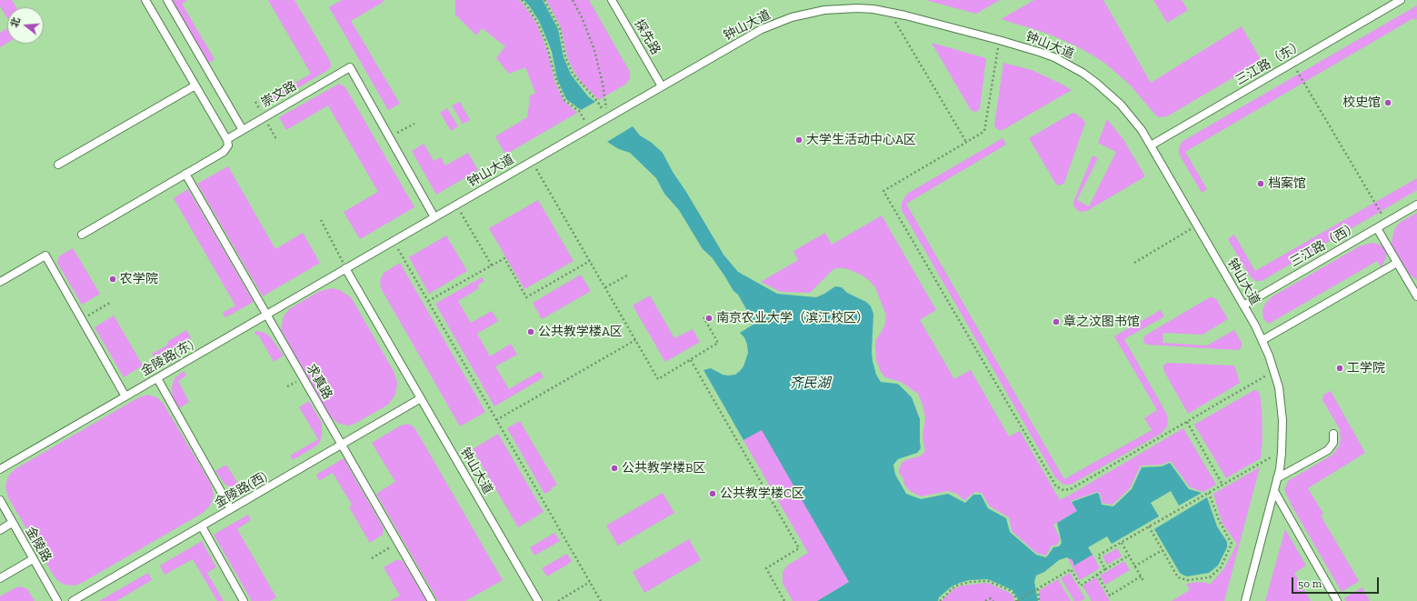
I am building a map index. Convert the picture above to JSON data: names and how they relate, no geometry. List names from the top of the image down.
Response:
{
  "streets": {
    "lane": [
      "钟山大道",
      "探先路",
      "三江路（东）",
      "崇文路",
      "三江路（西）",
      "金陵路(东)",
      "求真路",
      "金陵路(西)",
      "金陵路"
    ]
  },
  "crossings": [
    ["钟山大道", "探先路"],
    ["钟山大道", "三江路（东）"],
    ["钟山大道", "崇文路"],
    ["钟山大道", "三江路（西）"],
    ["钟山大道", "金陵路(东)"],
    ["钟山大道", "金陵路(西)"],
    ["金陵路(东)", "求真路"],
    ["求真路", "金陵路(西)"]
  ],
  "water": ["齐民湖"],
  "places": [
    "校史馆",
    "大学生活动中心A区",
    "档案馆",
    "农学院",
    "南京农业大学（滨江校区）",
    "章之汶图书馆",
    "公共教学楼A区",
    "工学院",
    "公共教学楼B区",
    "公共教学楼C区"
  ],
  "scale_bar": "50 m",
  "north": "left"
}
